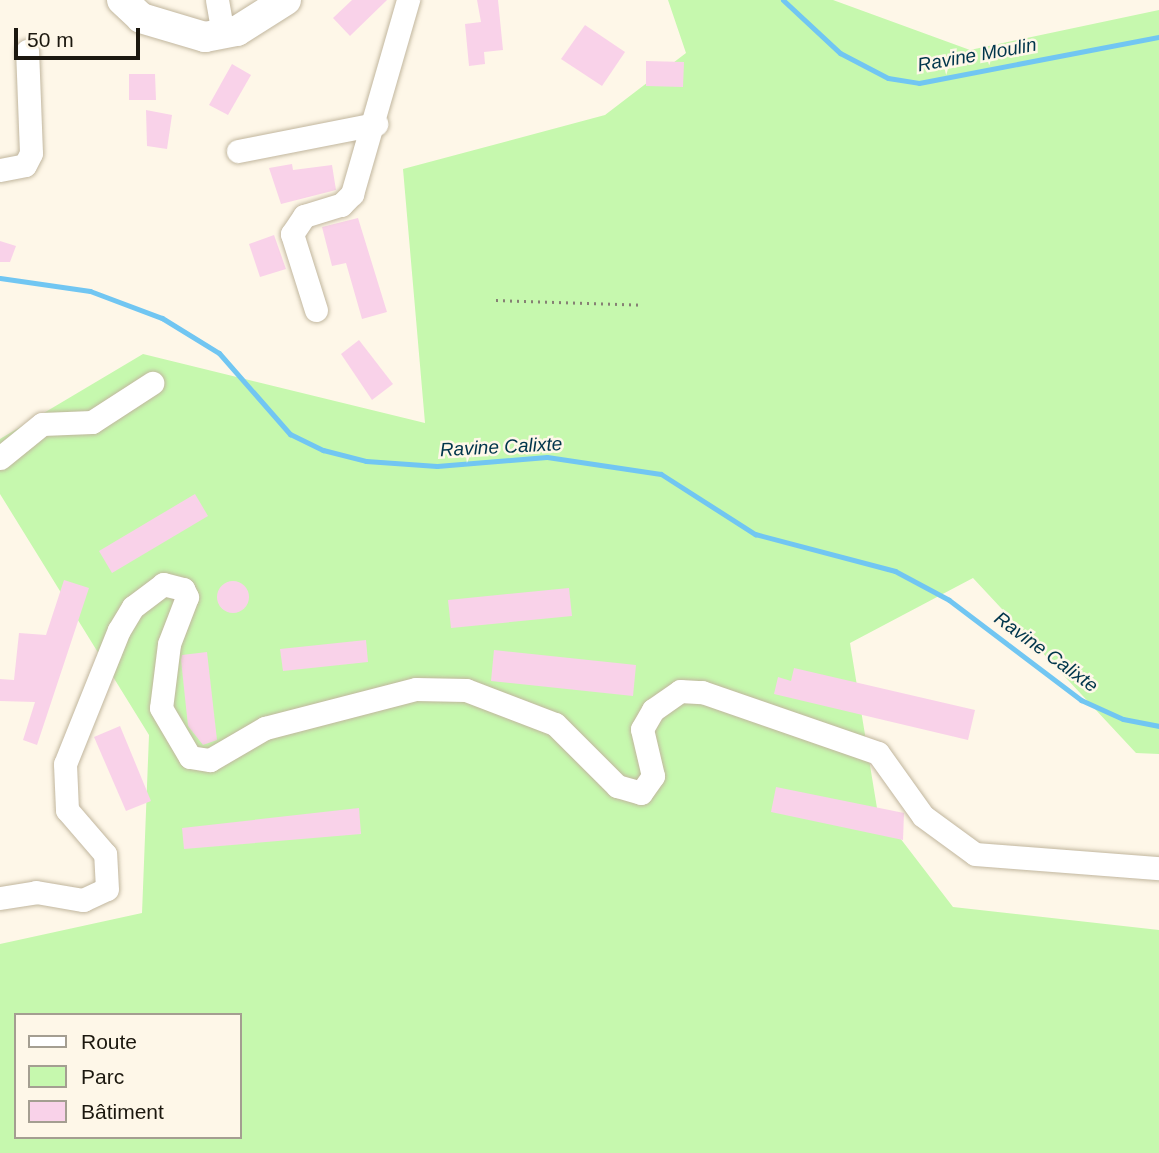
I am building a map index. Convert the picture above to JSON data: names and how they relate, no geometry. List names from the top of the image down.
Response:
{
  "water": ["Ravine Moulin", "Ravine Calixte"],
  "legend": ["Route", "Parc", "Bâtiment"],
  "scale_bar": "50 m"
}
